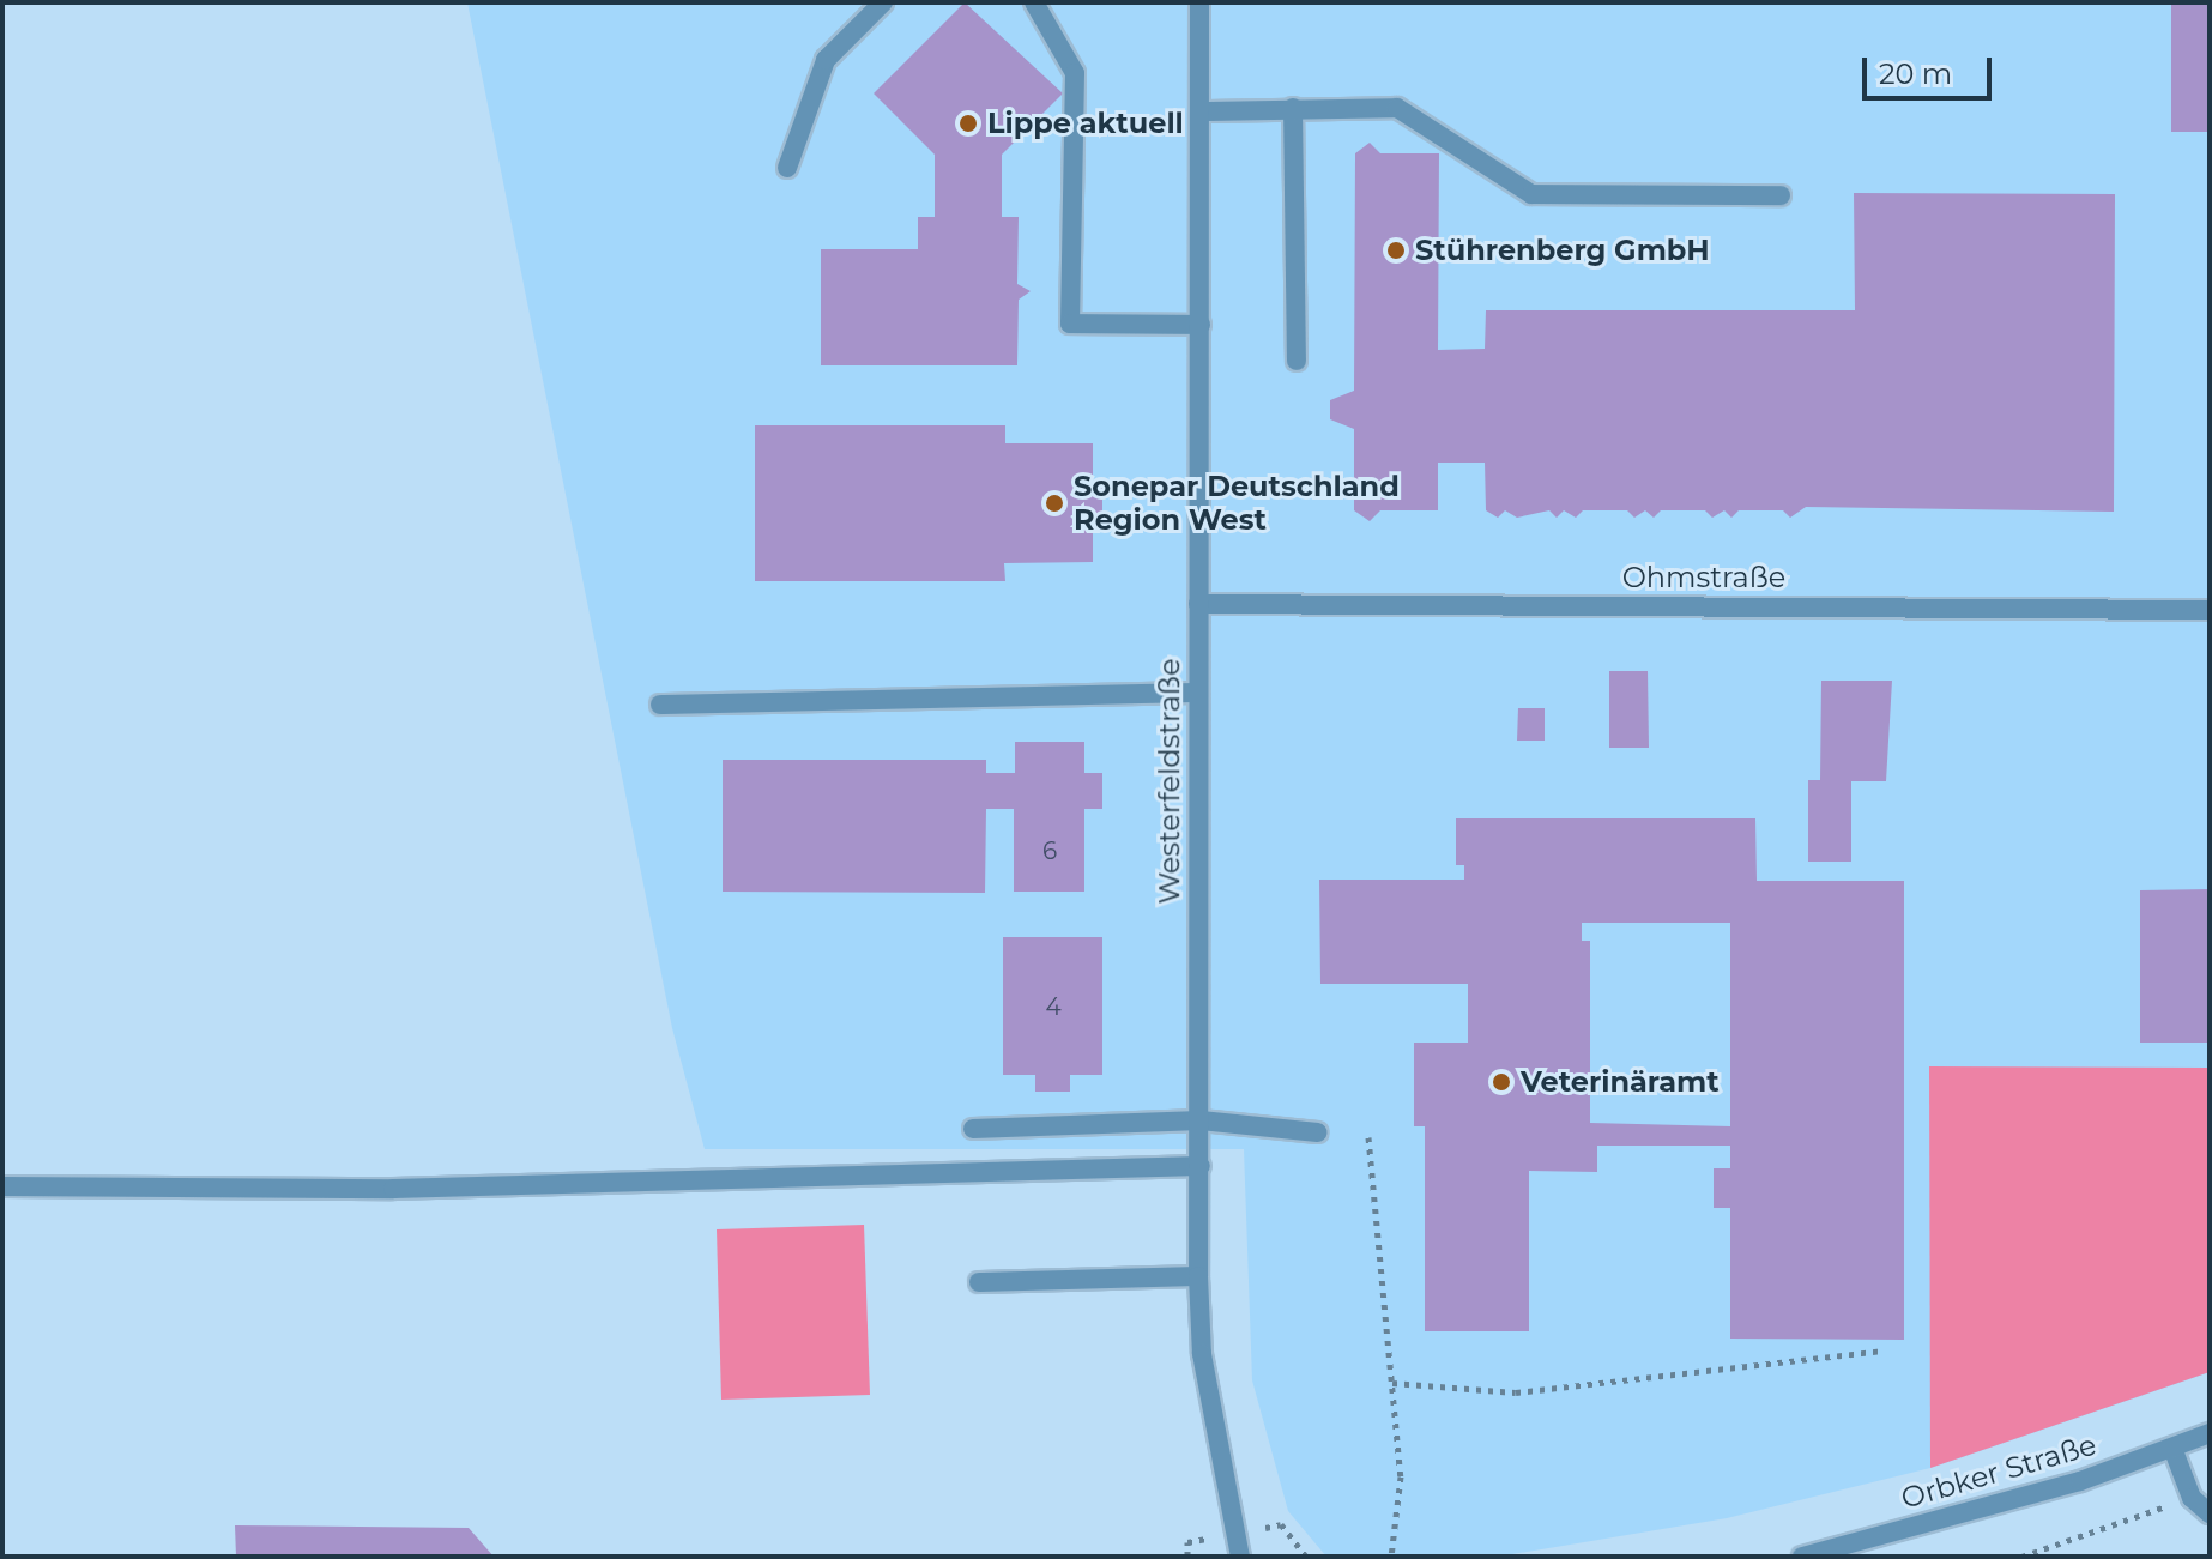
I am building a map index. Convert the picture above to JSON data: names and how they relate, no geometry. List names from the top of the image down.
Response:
{
  "streets": {
    "street": ["Ohmstraße", "Westerfeldstraße", "Orbker Straße"]
  },
  "crossings": [
    ["Ohmstraße", "Westerfeldstraße"]
  ],
  "places": [
    "Lippe aktuell",
    "Stührenberg GmbH",
    "Sonepar Deutschland Region West",
    "Veterinäramt"
  ],
  "house_numbers": ["6", "4"],
  "scale_bar": "20 m"
}
